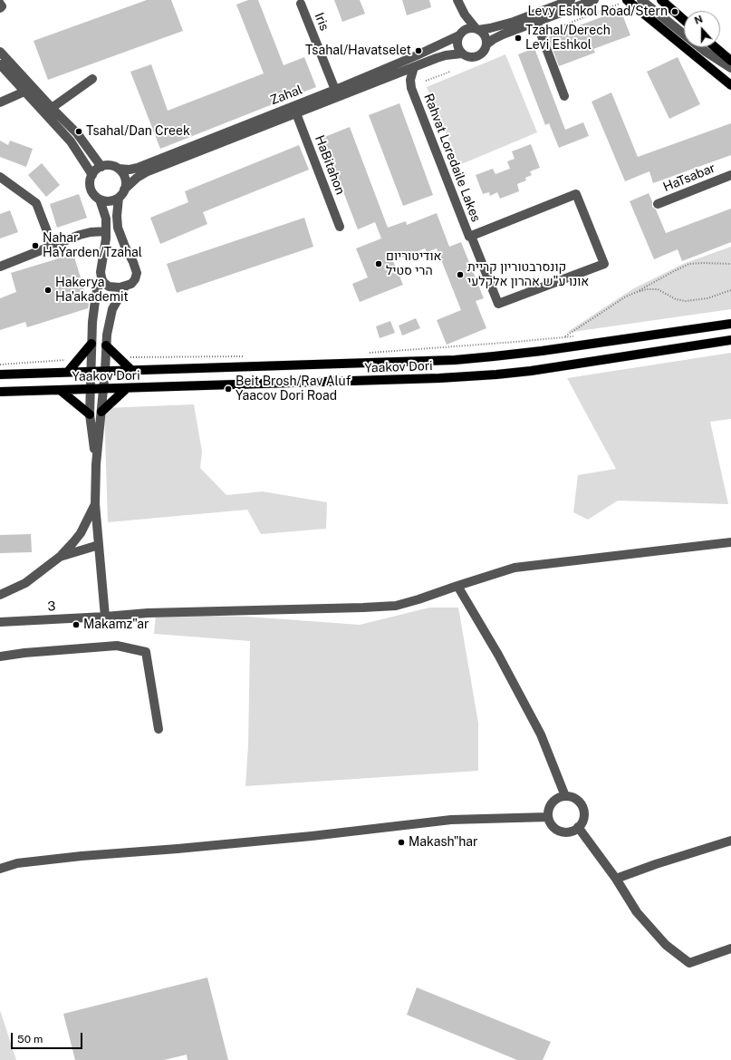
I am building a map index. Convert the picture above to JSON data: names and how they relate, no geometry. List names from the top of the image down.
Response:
{
  "streets": {
    "main road": ["Yaakov Dori"],
    "street": [
      "Iris",
      "Zahal",
      "Rahvat Loredaile Lakes",
      "HaBitahon",
      "HaTsabar",
      "3"
    ]
  },
  "crossings": [
    ["Iris", "Zahal"],
    ["Zahal", "Rahvat Loredaile Lakes"],
    ["Zahal", "HaBitahon"]
  ],
  "places": [
    "Levy Eshkol Road/Stern",
    "Tzahal/Derech Levi Eshkol",
    "Tsahal/Havatselet",
    "Tsahal/Dan Creek",
    "Nahar HaYarden/Tzahal",
    "אודיטוריום הרי סטיל",
    "קונסרבטוריון קריית אונו ע\"ש אהרון אלקלעי",
    "Hakerya Ha'akademit",
    "Beit Brosh/Rav Aluf Yaacov Dori Road",
    "Makamz\"ar",
    "Makash\"har"
  ],
  "scale_bar": "50 m",
  "north": "top"
}
